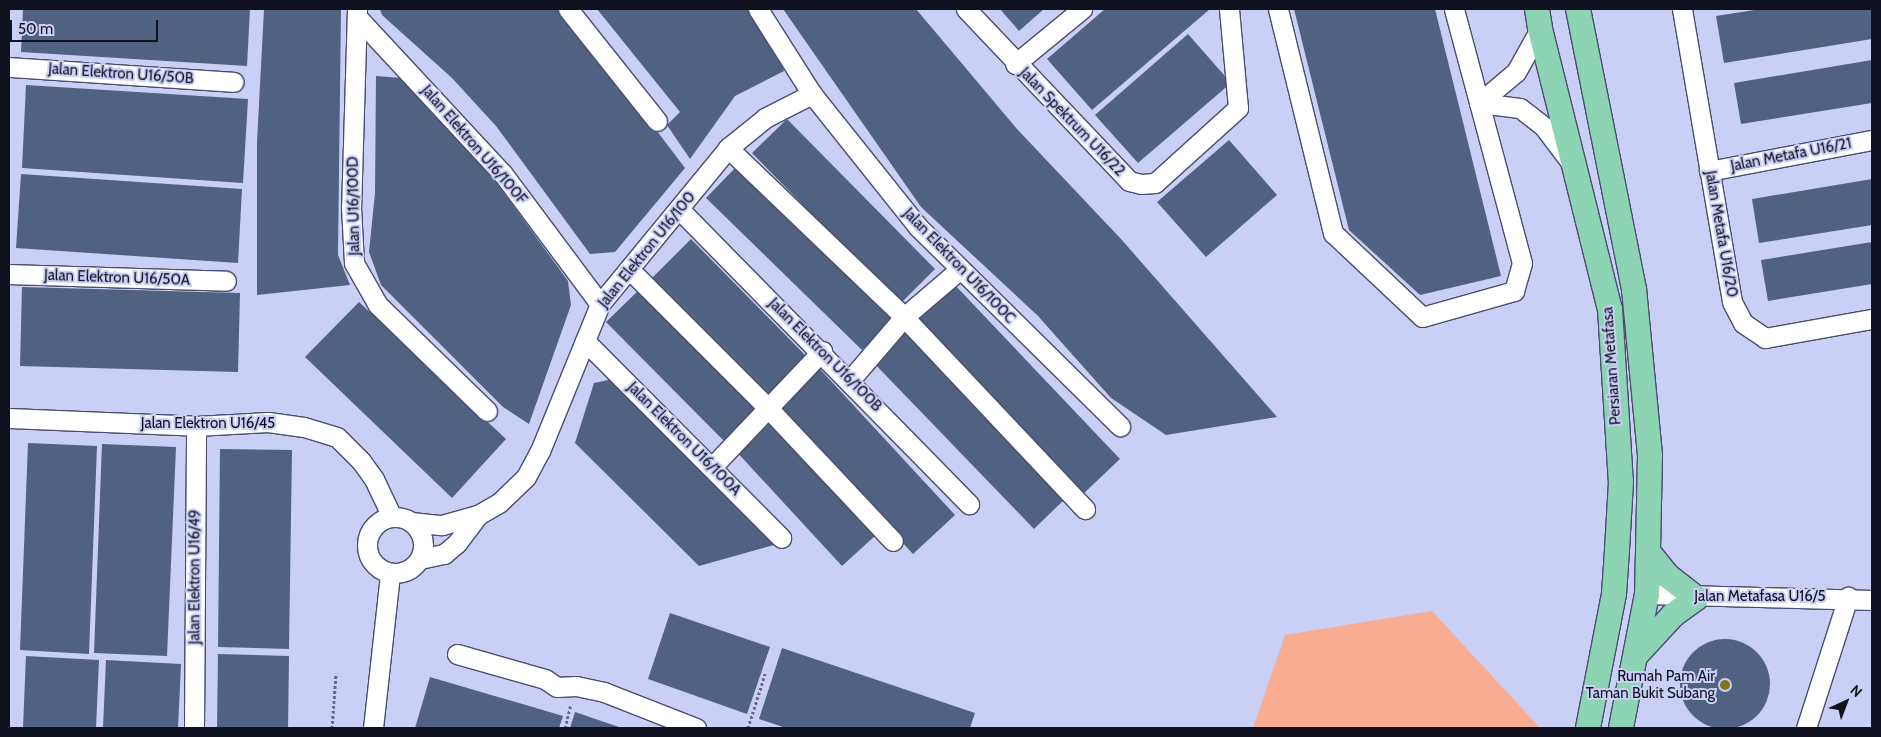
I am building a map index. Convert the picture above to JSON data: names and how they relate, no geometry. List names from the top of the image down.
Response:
{
  "streets": {
    "main road": ["Persiaran Metafasa"],
    "street": [
      "Jalan Elektron U16/50B",
      "Jalan Spektrum U16/22",
      "Jalan Elektron U16/100F",
      "Jalan Metafa U16/21",
      "Jalan U16/100D",
      "Jalan Metafa U16/20",
      "Jalan Elektron U16/100",
      "Jalan Elektron U16/100C",
      "Jalan Elektron U16/50A",
      "Jalan Elektron U16/100B",
      "Jalan Elektron U16/45",
      "Jalan Elektron U16/100A",
      "Jalan Elektron U16/49",
      "Jalan Metafasa U16/5"
    ]
  },
  "crossings": [
    ["Jalan Elektron U16/100F", "Jalan U16/100D"],
    ["Jalan Elektron U16/100F", "Jalan Elektron U16/100"],
    ["Jalan Metafa U16/21", "Jalan Metafa U16/20"],
    ["Jalan Elektron U16/100", "Jalan Elektron U16/100C"],
    ["Jalan Elektron U16/100", "Jalan Elektron U16/100B"],
    ["Jalan Elektron U16/100", "Jalan Elektron U16/100A"],
    ["Persiaran Metafasa", "Jalan Metafasa U16/5"],
    ["Jalan Elektron U16/45", "Jalan Elektron U16/49"]
  ],
  "places": ["Rumah Pam Air Taman Bukit Subang"],
  "scale_bar": "50 m",
  "north": "top right"
}
